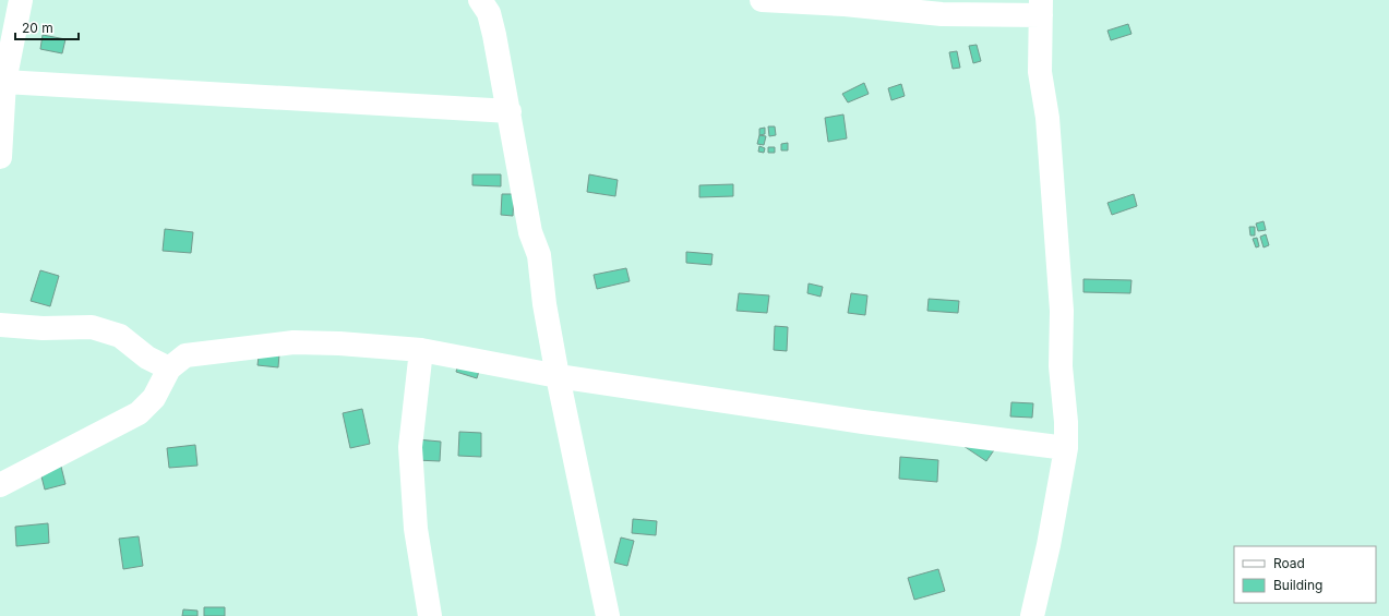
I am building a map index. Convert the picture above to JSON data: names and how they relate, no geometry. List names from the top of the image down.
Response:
{
  "legend": ["Road", "Building"],
  "scale_bar": "20 m"
}
